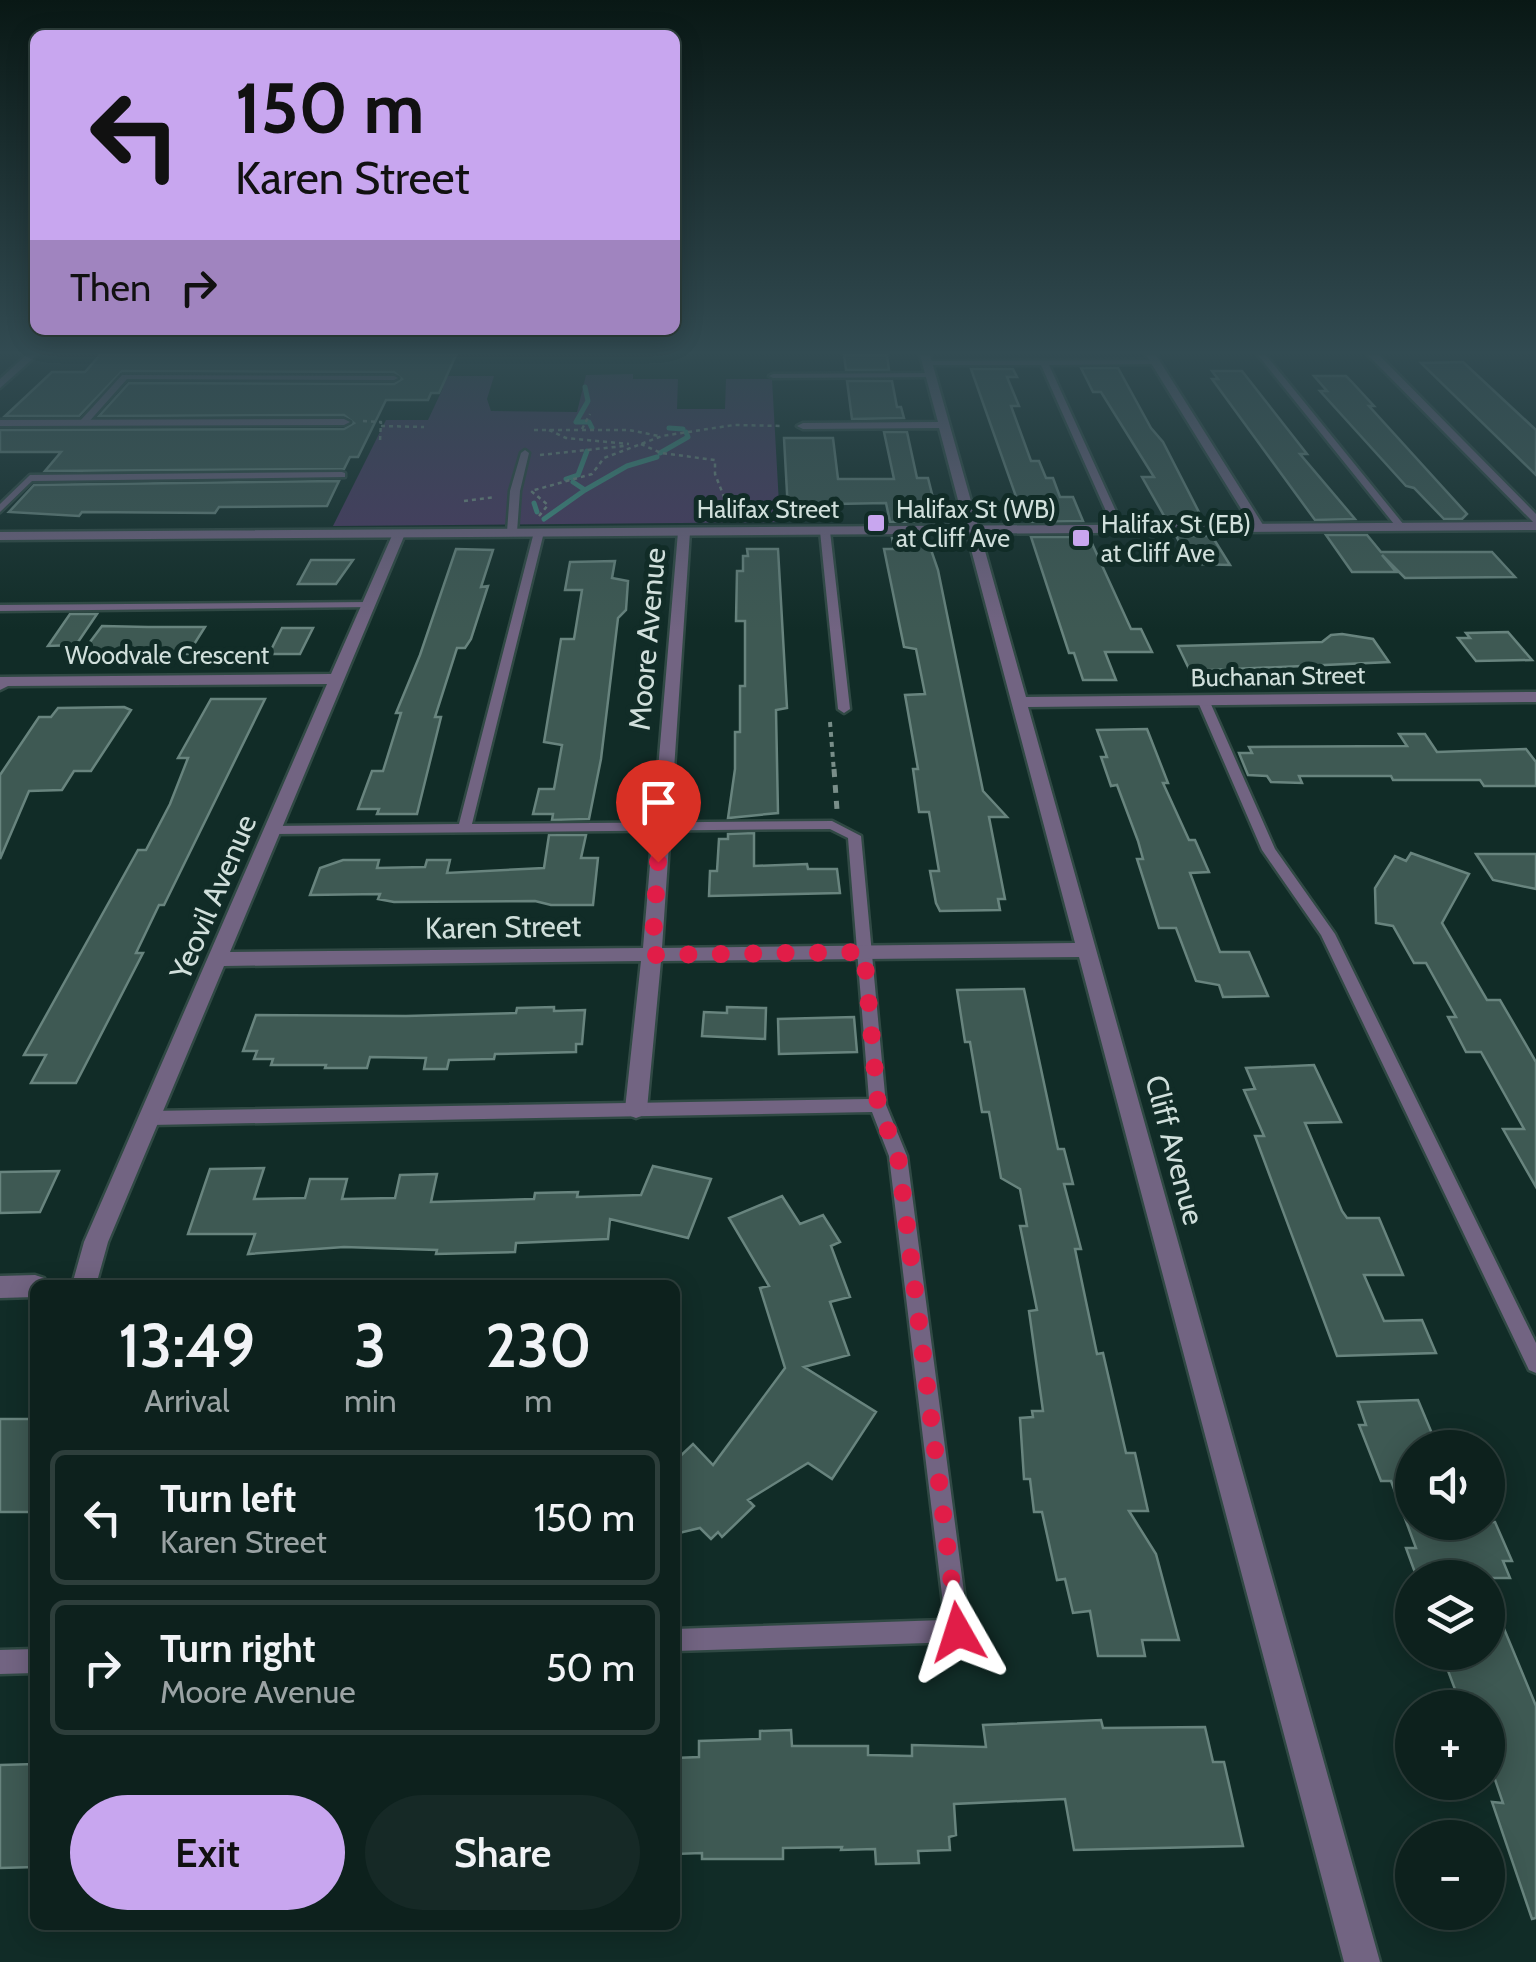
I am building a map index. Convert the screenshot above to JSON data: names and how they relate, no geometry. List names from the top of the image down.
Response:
{
  "streets": {
    "street": [
      "Halifax Street",
      "Moore Avenue",
      "Woodvale Crescent",
      "Buchanan Street",
      "Yeovil Avenue",
      "Karen Street",
      "Cliff Avenue"
    ]
  },
  "crossings": [
    ["Halifax Street", "Moore Avenue"],
    ["Halifax Street", "Yeovil Avenue"],
    ["Halifax Street", "Cliff Avenue"],
    ["Moore Avenue", "Karen Street"],
    ["Woodvale Crescent", "Yeovil Avenue"],
    ["Buchanan Street", "Cliff Avenue"],
    ["Yeovil Avenue", "Karen Street"],
    ["Karen Street", "Cliff Avenue"]
  ],
  "places": {
    "transit": ["Halifax St (WB) at Cliff Ave", "Halifax St (EB) at Cliff Ave"]
  },
  "page": {
    "turn": ["150 m", "Karen Street"],
    "then": "Then",
    "eta": [
      "13:49",
      "Arrival",
      "3",
      "min",
      "230",
      "m"
    ],
    "map_buttons": ["+", "−"],
    "list": [
      {
        "name": "Turn left",
        "note": "Karen Street",
        "value": "150 m"
      },
      {
        "name": "Turn right",
        "note": "Moore Avenue",
        "value": "50 m"
      }
    ],
    "buttons": ["Exit", "Share"]
  }
}
